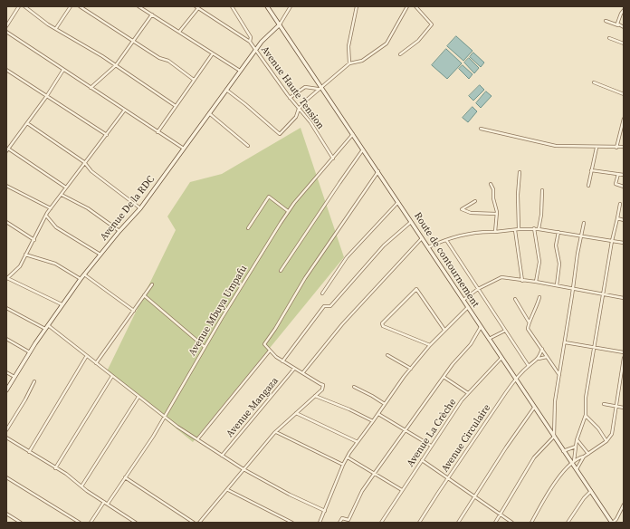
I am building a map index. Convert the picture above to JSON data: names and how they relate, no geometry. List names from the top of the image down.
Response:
{
  "streets": {
    "street": [
      "Avenue Haute Tension",
      "Avenue De la RDC",
      "Route de contournement",
      "Avenue Mbuya Umpafu",
      "Avenue Mangaza",
      "Avenue La Crèche",
      "Avenue Circulaire"
    ]
  },
  "crossings": [
    ["Avenue Haute Tension", "Avenue De la RDC"],
    ["Avenue Haute Tension", "Avenue Mbuya Umpafu"],
    ["Avenue De la RDC", "Route de contournement"],
    ["Route de contournement", "Avenue Mbuya Umpafu"],
    ["Route de contournement", "Avenue La Crèche"],
    ["Route de contournement", "Avenue Circulaire"]
  ]
}
